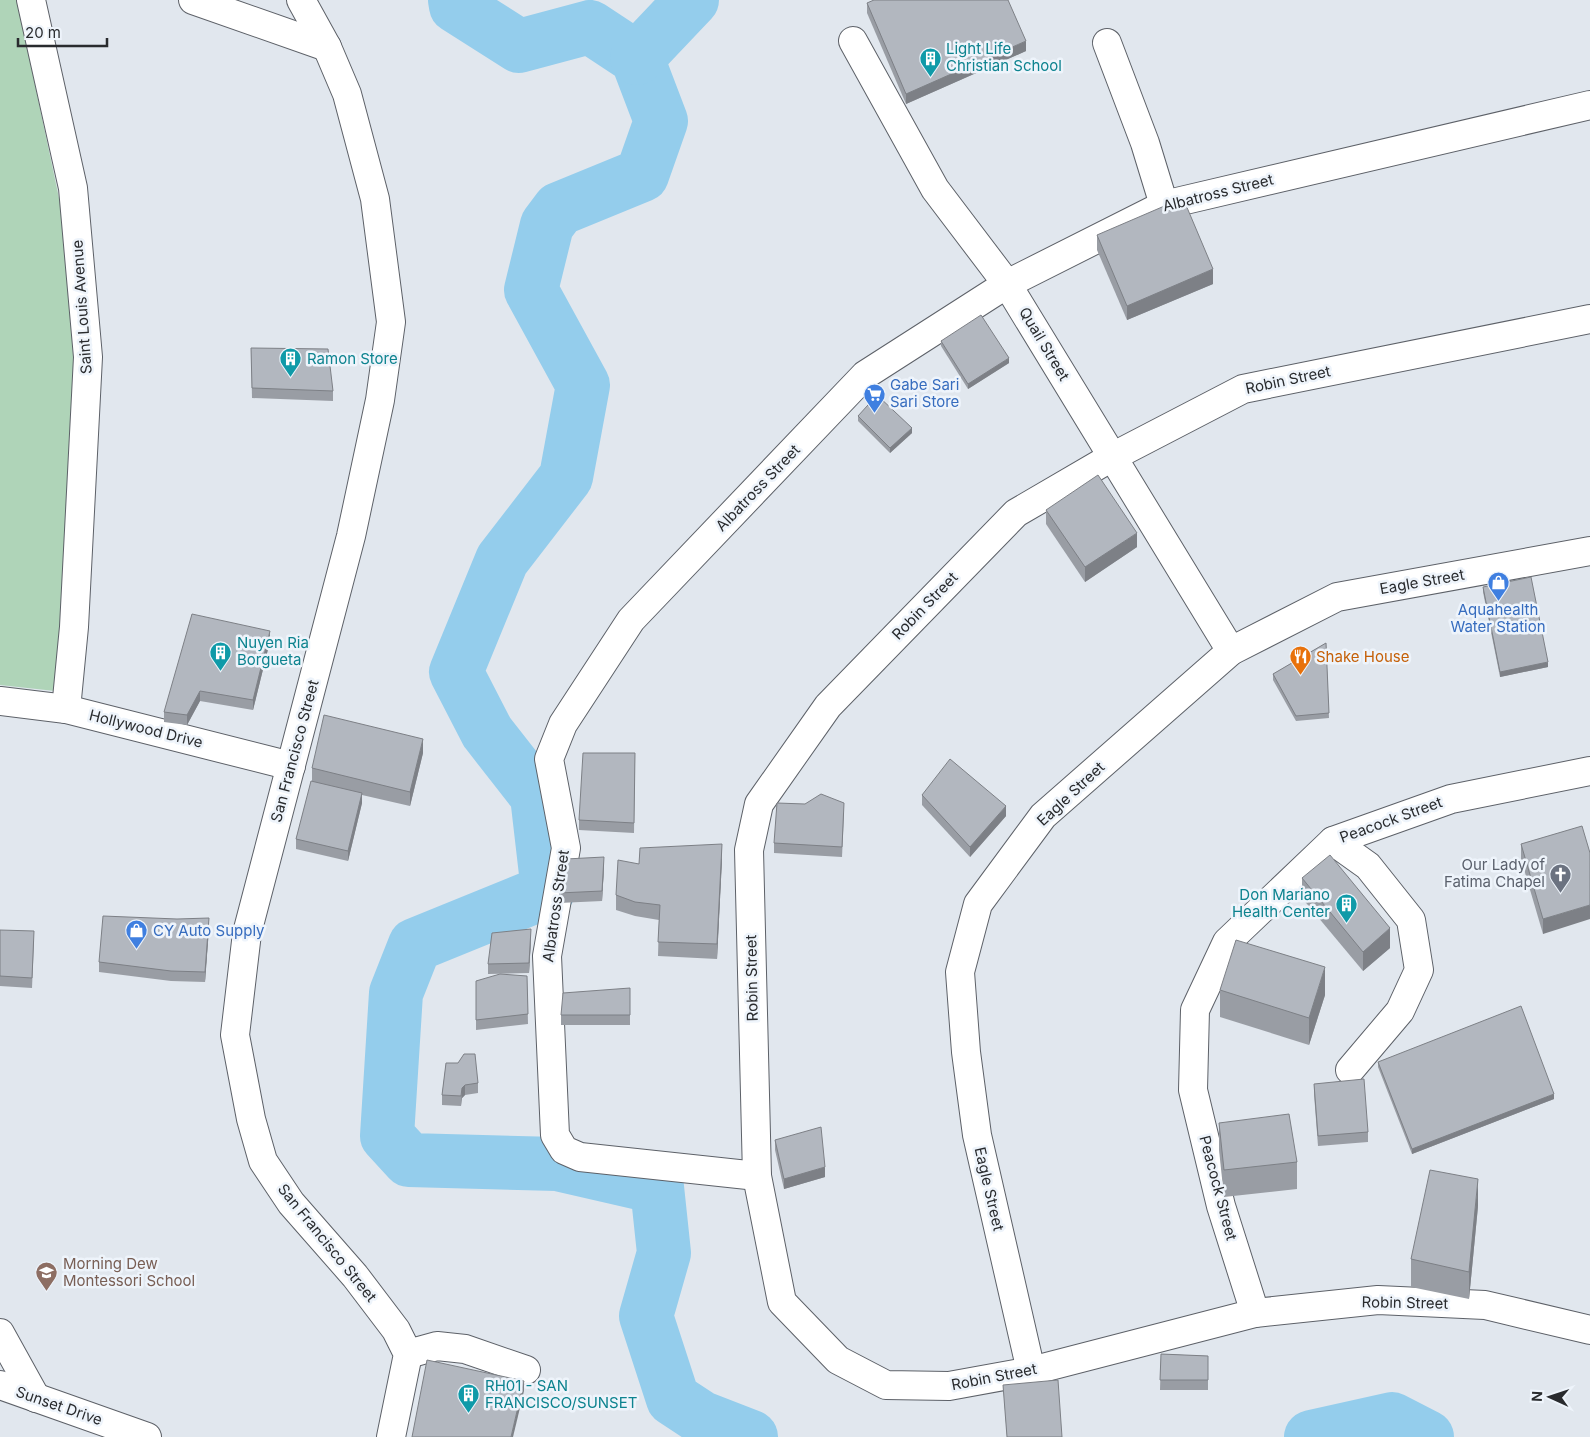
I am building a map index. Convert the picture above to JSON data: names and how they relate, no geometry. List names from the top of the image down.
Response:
{
  "streets": {
    "street": [
      "Albatross Street",
      "Saint Louis Avenue",
      "Quail Street",
      "Robin Street",
      "Eagle Street",
      "Hollywood Drive",
      "San Francisco Street",
      "Peacock Street",
      "Sunset Drive"
    ]
  },
  "crossings": [
    ["Albatross Street", "Quail Street"],
    ["Albatross Street", "Robin Street"],
    ["Saint Louis Avenue", "Hollywood Drive"],
    ["Quail Street", "Robin Street"],
    ["Quail Street", "Eagle Street"],
    ["Robin Street", "Eagle Street"],
    ["Robin Street", "Peacock Street"],
    ["Hollywood Drive", "San Francisco Street"]
  ],
  "places": {
    "building": [
      "Light Life Christian School",
      "Ramon Store",
      "Nuyen Ria Borgueta",
      "Don Mariano Health Center",
      "RH01 - SAN FRANCISCO/SUNSET"
    ],
    "supermarket": ["Gabe Sari Sari Store"],
    "shop": ["Aquahealth Water Station", "CY Auto Supply"],
    "restaurant": ["Shake House"],
    "church": ["Our Lady of Fatima Chapel"],
    "school or university": ["Morning Dew Montessori School"]
  },
  "scale_bar": "20 m",
  "north": "left"
}
